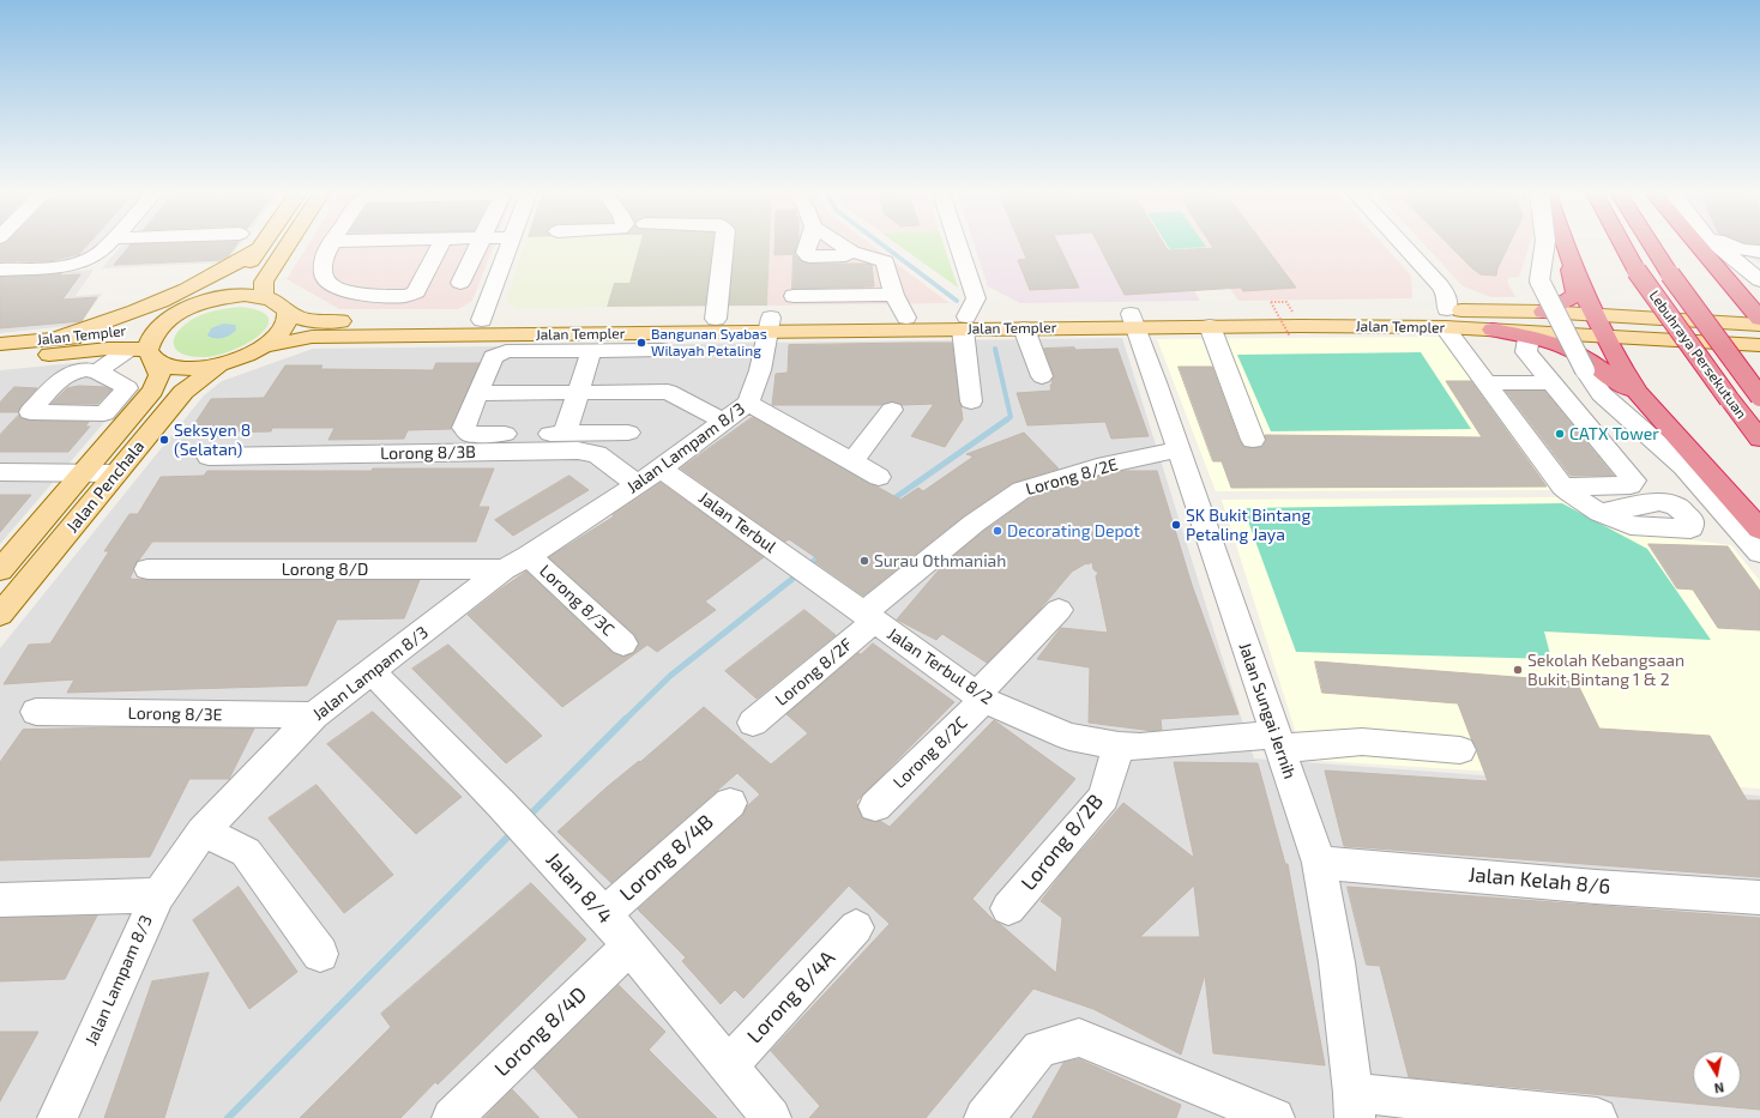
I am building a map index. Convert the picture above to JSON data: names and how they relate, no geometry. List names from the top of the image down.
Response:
{
  "streets": {
    "highway": ["Lebuhraya Persekutuan"],
    "main road": ["Jalan Templer", "Jalan Penchala"],
    "street": [
      "Jalan Lampam 8/3",
      "Lorong 8/3B",
      "Lorong 8/2E",
      "Jalan Terbul",
      "Lorong 8/D",
      "Lorong 8/3C",
      "Jalan Terbul 8/2",
      "Lorong 8/2F",
      "Jalan Sungai Jernih",
      "Lorong 8/3E",
      "Lorong 8/2C",
      "Lorong 8/2B",
      "Lorong 8/4B",
      "Jalan Kelah 8/6",
      "Jalan 8/4",
      "Lorong 8/4A",
      "Lorong 8/4D"
    ]
  },
  "crossings": [
    ["Jalan Templer", "Jalan Lampam 8/3"],
    ["Jalan Templer", "Jalan Penchala"],
    ["Jalan Templer", "Jalan Sungai Jernih"],
    ["Jalan Lampam 8/3", "Lorong 8/3B"],
    ["Jalan Lampam 8/3", "Jalan Terbul"],
    ["Jalan Lampam 8/3", "Lorong 8/D"],
    ["Jalan Lampam 8/3", "Lorong 8/3C"],
    ["Jalan Lampam 8/3", "Lorong 8/3E"],
    ["Jalan Lampam 8/3", "Jalan 8/4"],
    ["Lorong 8/2E", "Jalan Terbul 8/2"],
    ["Lorong 8/2E", "Lorong 8/2F"],
    ["Lorong 8/2E", "Jalan Sungai Jernih"],
    ["Jalan Terbul", "Jalan Terbul 8/2"],
    ["Jalan Terbul 8/2", "Lorong 8/2F"],
    ["Jalan Terbul 8/2", "Jalan Sungai Jernih"],
    ["Jalan Terbul 8/2", "Lorong 8/2C"],
    ["Jalan Terbul 8/2", "Lorong 8/2B"],
    ["Jalan Sungai Jernih", "Jalan Kelah 8/6"],
    ["Lorong 8/4B", "Jalan 8/4"],
    ["Jalan 8/4", "Lorong 8/4A"],
    ["Jalan 8/4", "Lorong 8/4D"]
  ],
  "places": [
    "Bangunan Syabas Wilayah Petaling",
    "CATX Tower",
    "Seksyen 8 (Selatan)",
    "SK Bukit Bintang Petaling Jaya",
    "Decorating Depot",
    "Surau Othmaniah",
    "Sekolah Kebangsaan Bukit Bintang 1 & 2"
  ],
  "north": "bottom"
}
